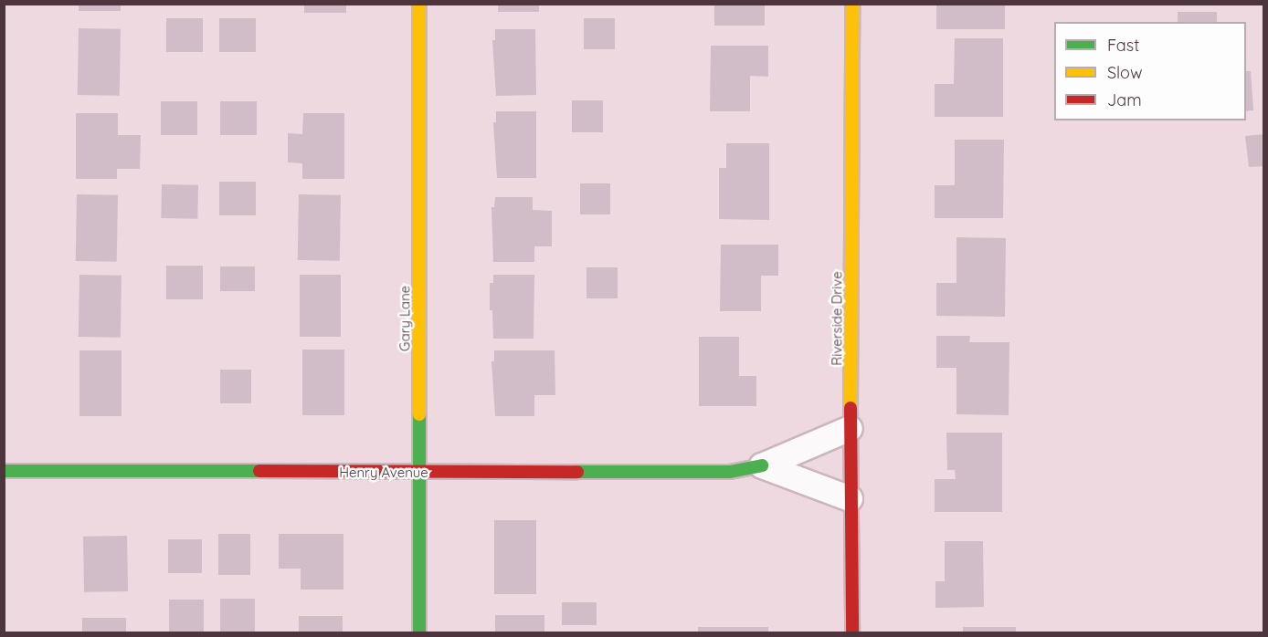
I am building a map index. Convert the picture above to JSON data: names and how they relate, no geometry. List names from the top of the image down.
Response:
{
  "streets": {
    "street": ["Gary Lane", "Riverside Drive", "Henry Avenue"]
  },
  "crossings": [
    ["Gary Lane", "Henry Avenue"],
    ["Riverside Drive", "Henry Avenue"]
  ],
  "legend": ["Fast", "Slow", "Jam"]
}
